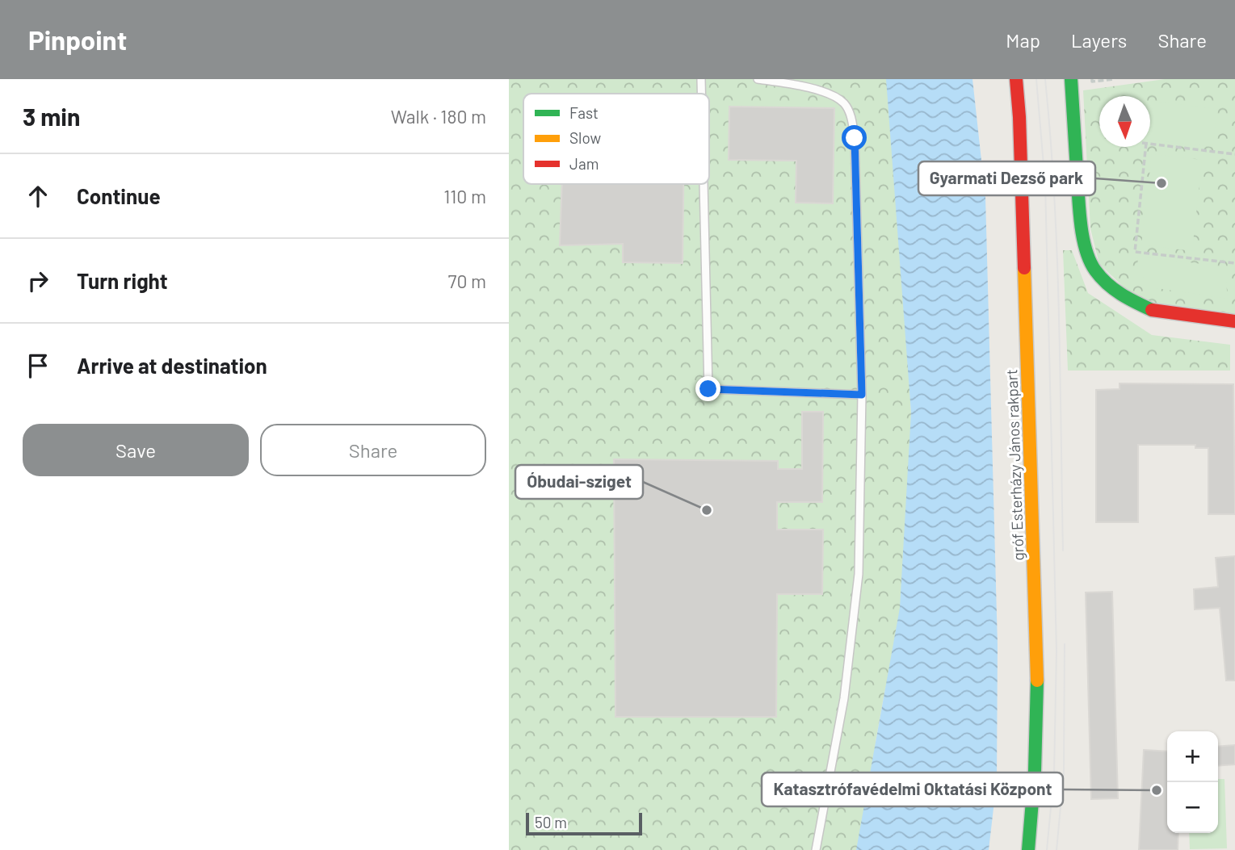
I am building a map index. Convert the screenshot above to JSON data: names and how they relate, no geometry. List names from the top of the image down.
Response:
{
  "streets": {
    "main road": ["gróf Esterházy János rakpart"]
  },
  "places": ["Gyarmati Dezső park", "Óbudai-sziget", "Katasztrófavédelmi Oktatási Központ"],
  "legend": ["Fast", "Slow", "Jam"],
  "scale_bar": "50 m",
  "north": "bottom",
  "page": {
    "header": "Pinpoint",
    "nav": ["Map", "Layers", "Share"],
    "heading": ["3 min", "Walk · 180 m"],
    "list": [
      ["Continue", "110 m"],
      ["Turn right", "70 m"],
      "Arrive at destination"
    ],
    "buttons": ["Save", "Share"],
    "map_buttons": ["+", "−"],
    "scale": "50 m"
  }
}
